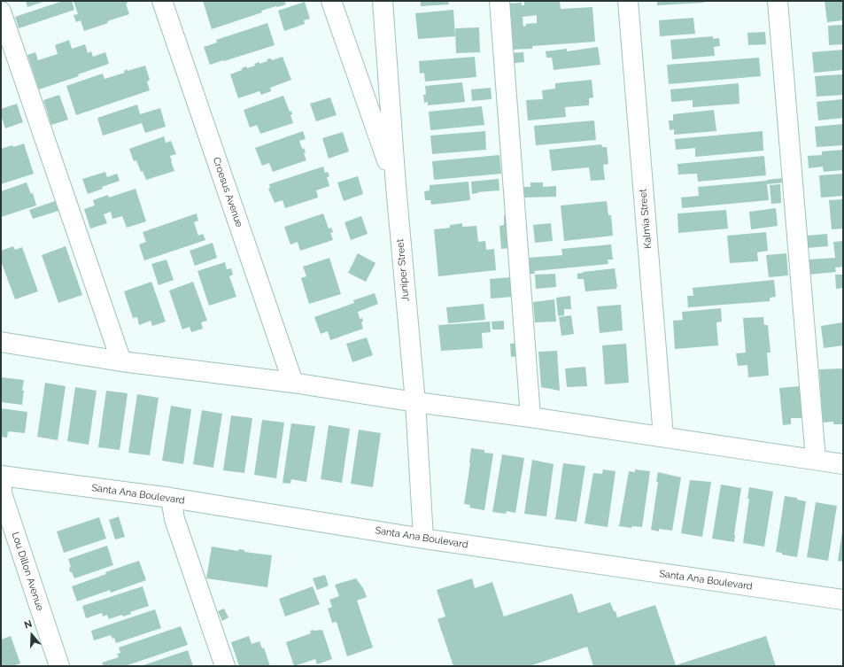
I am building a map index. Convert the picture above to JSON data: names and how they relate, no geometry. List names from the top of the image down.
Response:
{
  "streets": {
    "street": [
      "Croesus Avenue",
      "Kalmia Street",
      "Juniper Street",
      "Santa Ana Boulevard",
      "Lou Dillon Avenue"
    ]
  },
  "crossings": [
    ["Juniper Street", "Santa Ana Boulevard"],
    ["Santa Ana Boulevard", "Lou Dillon Avenue"]
  ],
  "north": "top"
}
